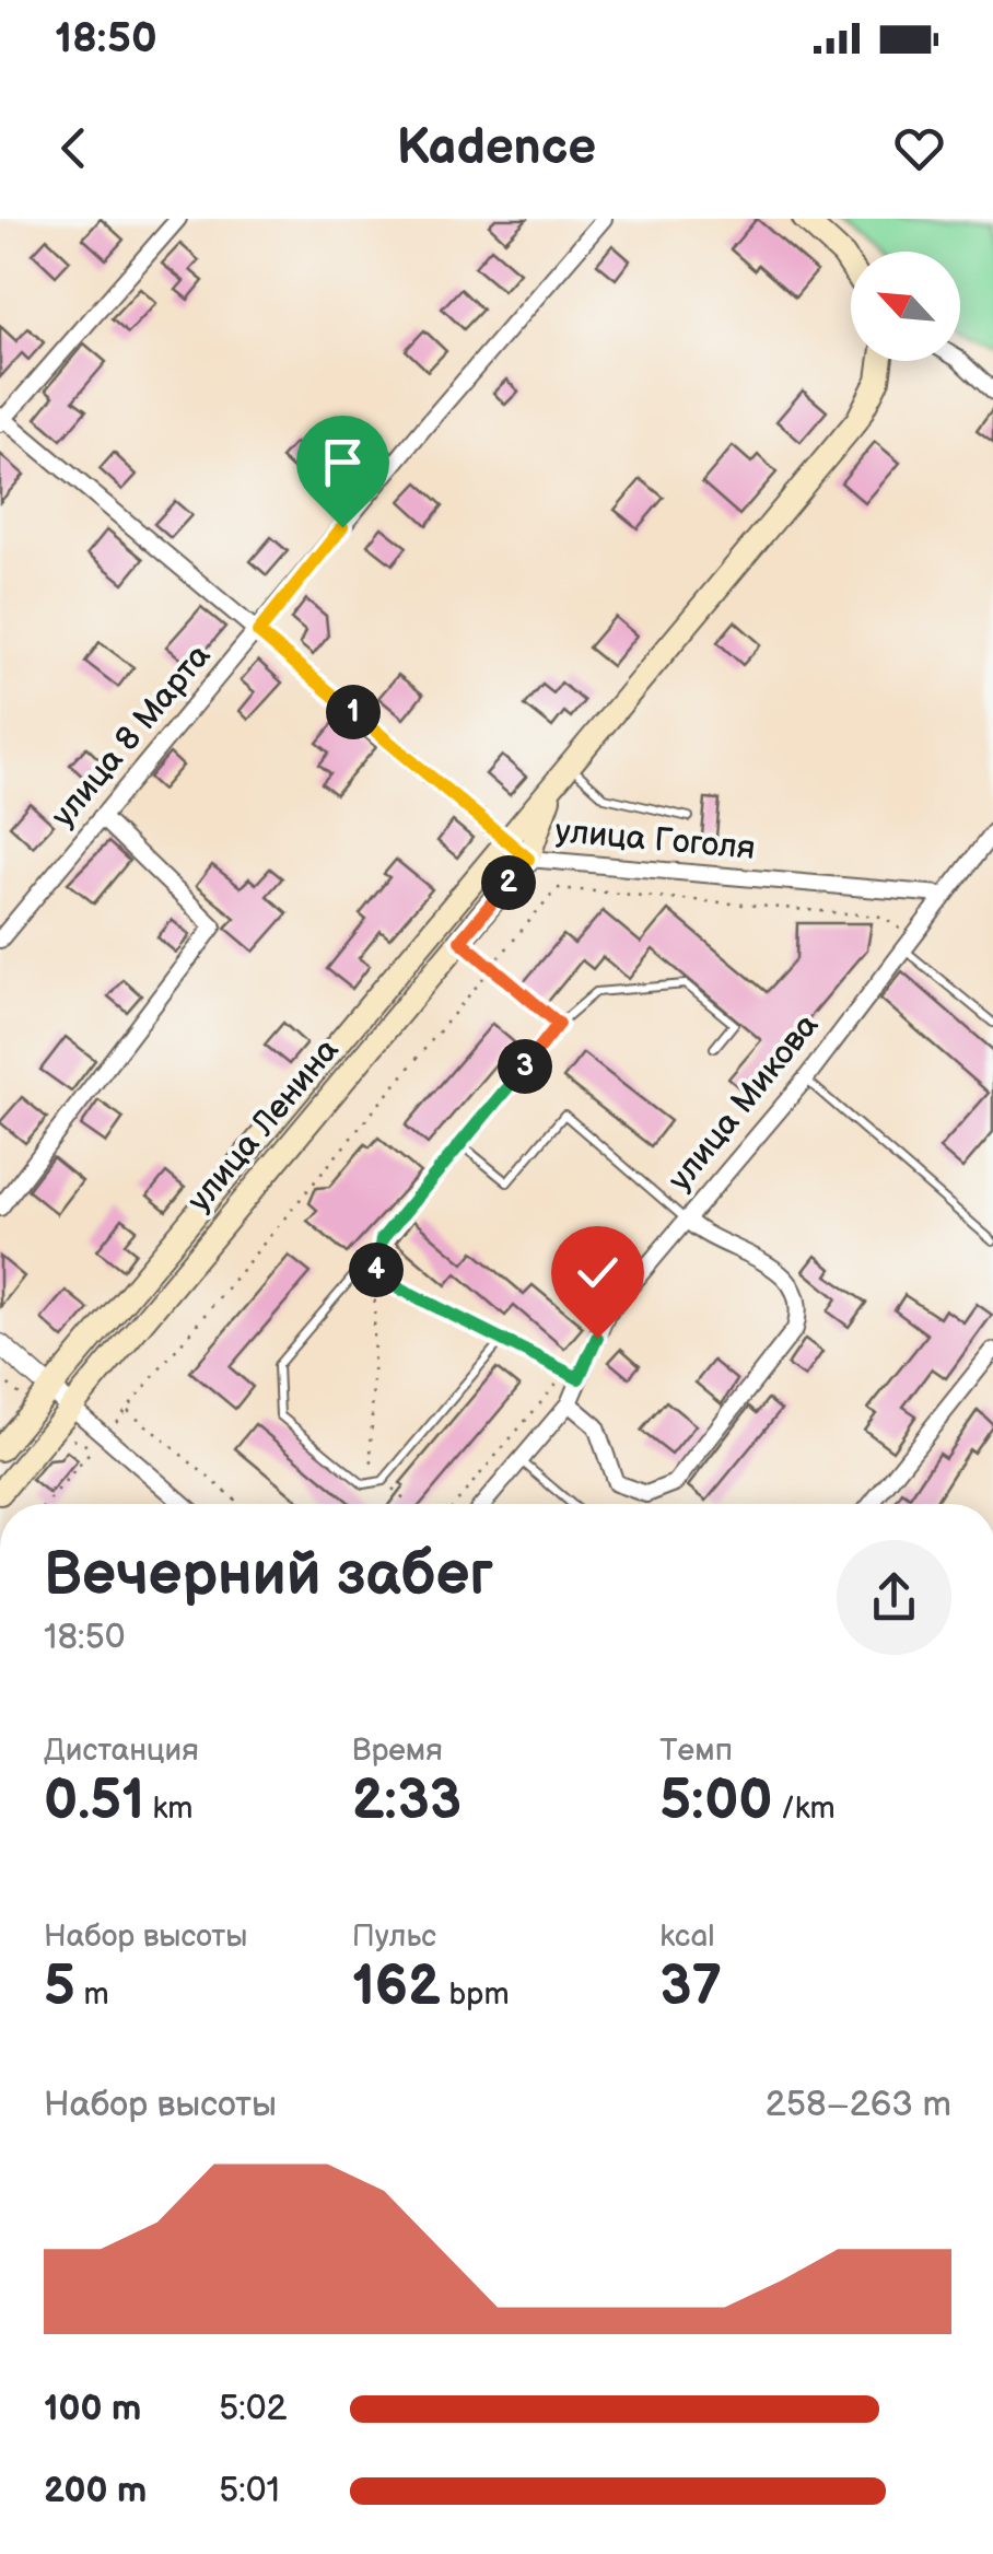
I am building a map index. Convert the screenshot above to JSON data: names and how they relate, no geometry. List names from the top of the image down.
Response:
{
  "streets": {
    "main road": ["улица Ленина"],
    "street": ["улица 8 Марта", "улица Гоголя", "улица Микова"]
  },
  "crossings": [
    ["улица 8 Марта", "улица Гоголя"],
    ["улица Гоголя", "улица Микова"],
    ["улица Гоголя", "улица Ленина"]
  ],
  "north": "top left",
  "page": {
    "status": "18:50",
    "header": "Kadence",
    "pins": [
      "1",
      "2",
      "3",
      "4"
    ],
    "heading": ["Вечерний забег", "18:50"],
    "stats": [
      ["Дистанция", "0.51 km"],
      ["Время", "2:33"],
      ["Темп", "5:00 /km"],
      ["Набор высоты", "5 m"],
      ["Пульс", "162 bpm"],
      ["kcal", "37"]
    ],
    "chart": ["Набор высоты", "258–263 m"],
    "list": [
      {
        "name": "100 m",
        "note": "5:02"
      },
      {
        "name": "200 m",
        "note": "5:01"
      }
    ]
  }
}
